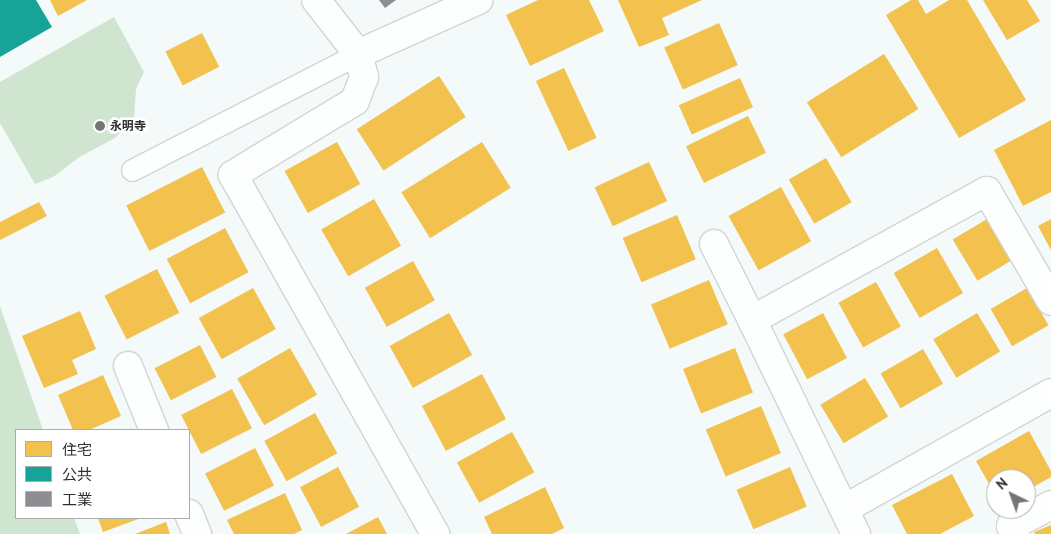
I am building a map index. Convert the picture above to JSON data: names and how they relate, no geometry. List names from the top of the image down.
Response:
{
  "places": ["永明寺"],
  "legend": ["住宅", "公共", "工業"],
  "north": "top left"
}
